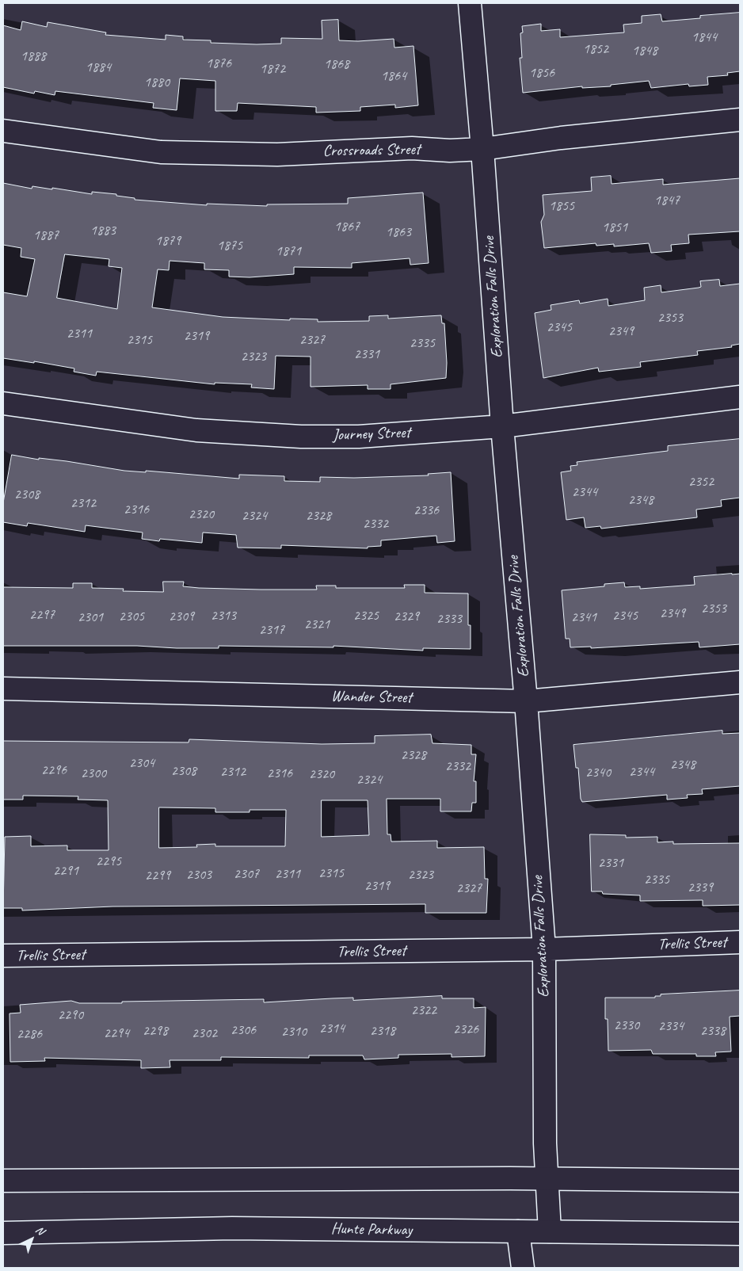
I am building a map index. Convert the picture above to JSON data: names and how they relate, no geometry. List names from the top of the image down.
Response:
{
  "streets": {
    "street": [
      "Crossroads Street",
      "Exploration Falls Drive",
      "Journey Street",
      "Wander Street",
      "Trellis Street",
      "Hunte Parkway"
    ]
  },
  "crossings": [
    ["Crossroads Street", "Exploration Falls Drive"],
    ["Exploration Falls Drive", "Journey Street"],
    ["Exploration Falls Drive", "Wander Street"],
    ["Exploration Falls Drive", "Trellis Street"],
    ["Exploration Falls Drive", "Hunte Parkway"]
  ],
  "house_numbers": [
    "1844",
    "1852",
    "1848",
    "1888",
    "1876",
    "1868",
    "1884",
    "1872",
    "1856",
    "1864",
    "1880",
    "1847",
    "1855",
    "1867",
    "1851",
    "1883",
    "1863",
    "1887",
    "1879",
    "1875",
    "1871",
    "2353",
    "2345",
    "2349",
    "2311",
    "2319",
    "2315",
    "2327",
    "2335",
    "2331",
    "2323",
    "2352",
    "2344",
    "2308",
    "2348",
    "2312",
    "2316",
    "2336",
    "2320",
    "2324",
    "2328",
    "2332",
    "2353",
    "2349",
    "2297",
    "2313",
    "2325",
    "2345",
    "2305",
    "2309",
    "2329",
    "2301",
    "2341",
    "2333",
    "2321",
    "2317",
    "2328",
    "2304",
    "2348",
    "2332",
    "2296",
    "2308",
    "2312",
    "2344",
    "2340",
    "2300",
    "2316",
    "2320",
    "2324",
    "2295",
    "2331",
    "2291",
    "2315",
    "2307",
    "2311",
    "2303",
    "2323",
    "2299",
    "2335",
    "2319",
    "2339",
    "2327",
    "2322",
    "2290",
    "2330",
    "2334",
    "2314",
    "2326",
    "2306",
    "2298",
    "2318",
    "2338",
    "2310",
    "2294",
    "2302",
    "2286"
  ],
  "north": "top right"
}
